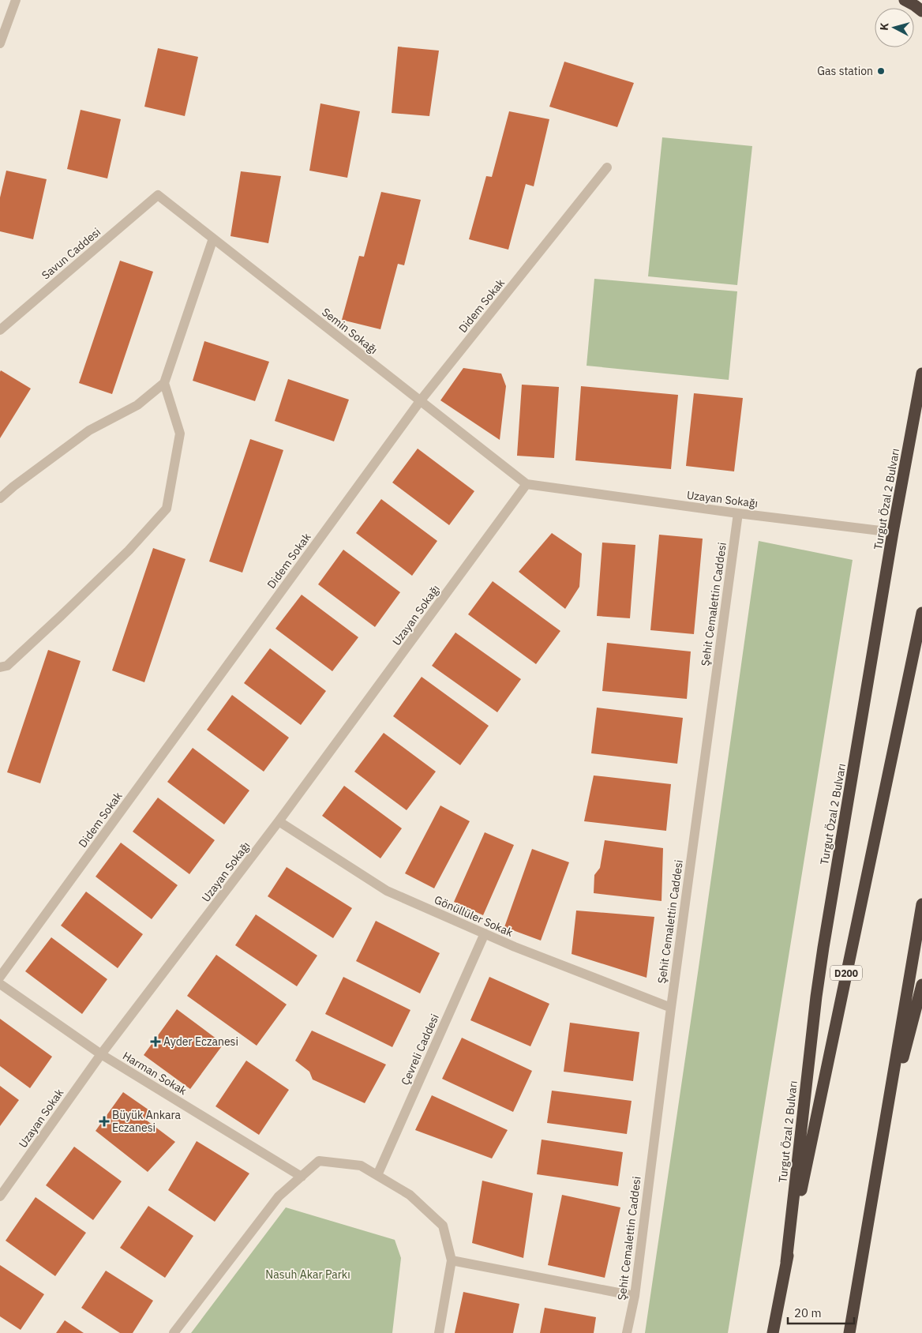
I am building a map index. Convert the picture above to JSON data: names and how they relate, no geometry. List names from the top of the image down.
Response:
{
  "streets": {
    "highway": ["Turgut Özal 2 Bulvarı", "D200"],
    "street": [
      "Savun Caddesi",
      "Didem Sokak",
      "Semin Sokağı",
      "Uzayan Sokağı",
      "Şehit Cemalettin Caddesi",
      "Gönüllüler Sokak",
      "Çevreli Caddesi",
      "Harman Sokak",
      "Uzayan Sokak"
    ]
  },
  "crossings": [
    ["Savun Caddesi", "Semin Sokağı"],
    ["Didem Sokak", "Semin Sokağı"],
    ["Semin Sokağı", "Uzayan Sokağı"],
    ["Uzayan Sokağı", "Turgut Özal 2 Bulvarı"],
    ["Uzayan Sokağı", "Şehit Cemalettin Caddesi"],
    ["Uzayan Sokağı", "Gönüllüler Sokak"],
    ["Uzayan Sokağı", "Harman Sokak"],
    ["Uzayan Sokağı", "Uzayan Sokak"],
    ["Şehit Cemalettin Caddesi", "Gönüllüler Sokak"],
    ["Gönüllüler Sokak", "Çevreli Caddesi"],
    ["Harman Sokak", "Uzayan Sokak"]
  ],
  "parks": ["Nasuh Akar Parkı"],
  "places": {
    "other": ["Gas station"],
    "health": ["Ayder Eczanesi", "Büyük Ankara Eczanesi"]
  },
  "scale_bar": "20 m",
  "north": "left"
}
